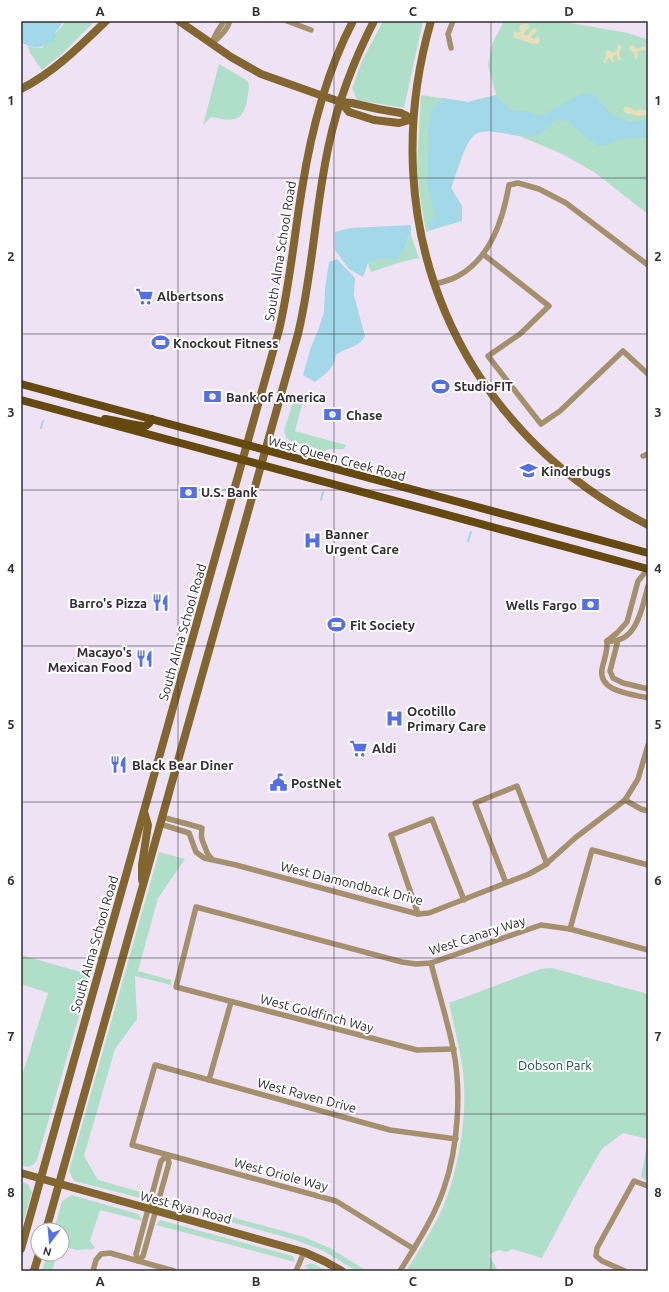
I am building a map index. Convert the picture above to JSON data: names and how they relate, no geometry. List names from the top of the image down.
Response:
{
  "streets": {
    "main road": ["South Alma School Road", "West Queen Creek Road", "West Ryan Road"],
    "street": [
      "West Diamondback Drive",
      "West Canary Way",
      "West Goldfinch Way",
      "West Raven Drive",
      "West Oriole Way"
    ]
  },
  "crossings": [
    ["South Alma School Road", "West Queen Creek Road"],
    ["South Alma School Road", "West Ryan Road"],
    ["West Canary Way", "West Goldfinch Way"],
    ["West Raven Drive", "West Oriole Way"]
  ],
  "parks": ["Dobson Park"],
  "places": {
    "supermarket": ["Albertsons", "Aldi"],
    "sports": ["Knockout Fitness", "StudioFIT", "Fit Society"],
    "bank": [
      "Bank of America",
      "Chase",
      "U.S. Bank",
      "Wells Fargo"
    ],
    "school or university": ["Kinderbugs"],
    "hospital": ["Banner Urgent Care", "Ocotillo Primary Care"],
    "restaurant": ["Barro's Pizza", "Macayo's Mexican Food", "Black Bear Diner"],
    "public building": ["PostNet"]
  },
  "north": "bottom",
  "grid": {
    "columns": [
      "A",
      "B",
      "C",
      "D"
    ],
    "rows": [
      "1",
      "2",
      "3",
      "4",
      "5",
      "6",
      "7",
      "8"
    ]
  }
}
